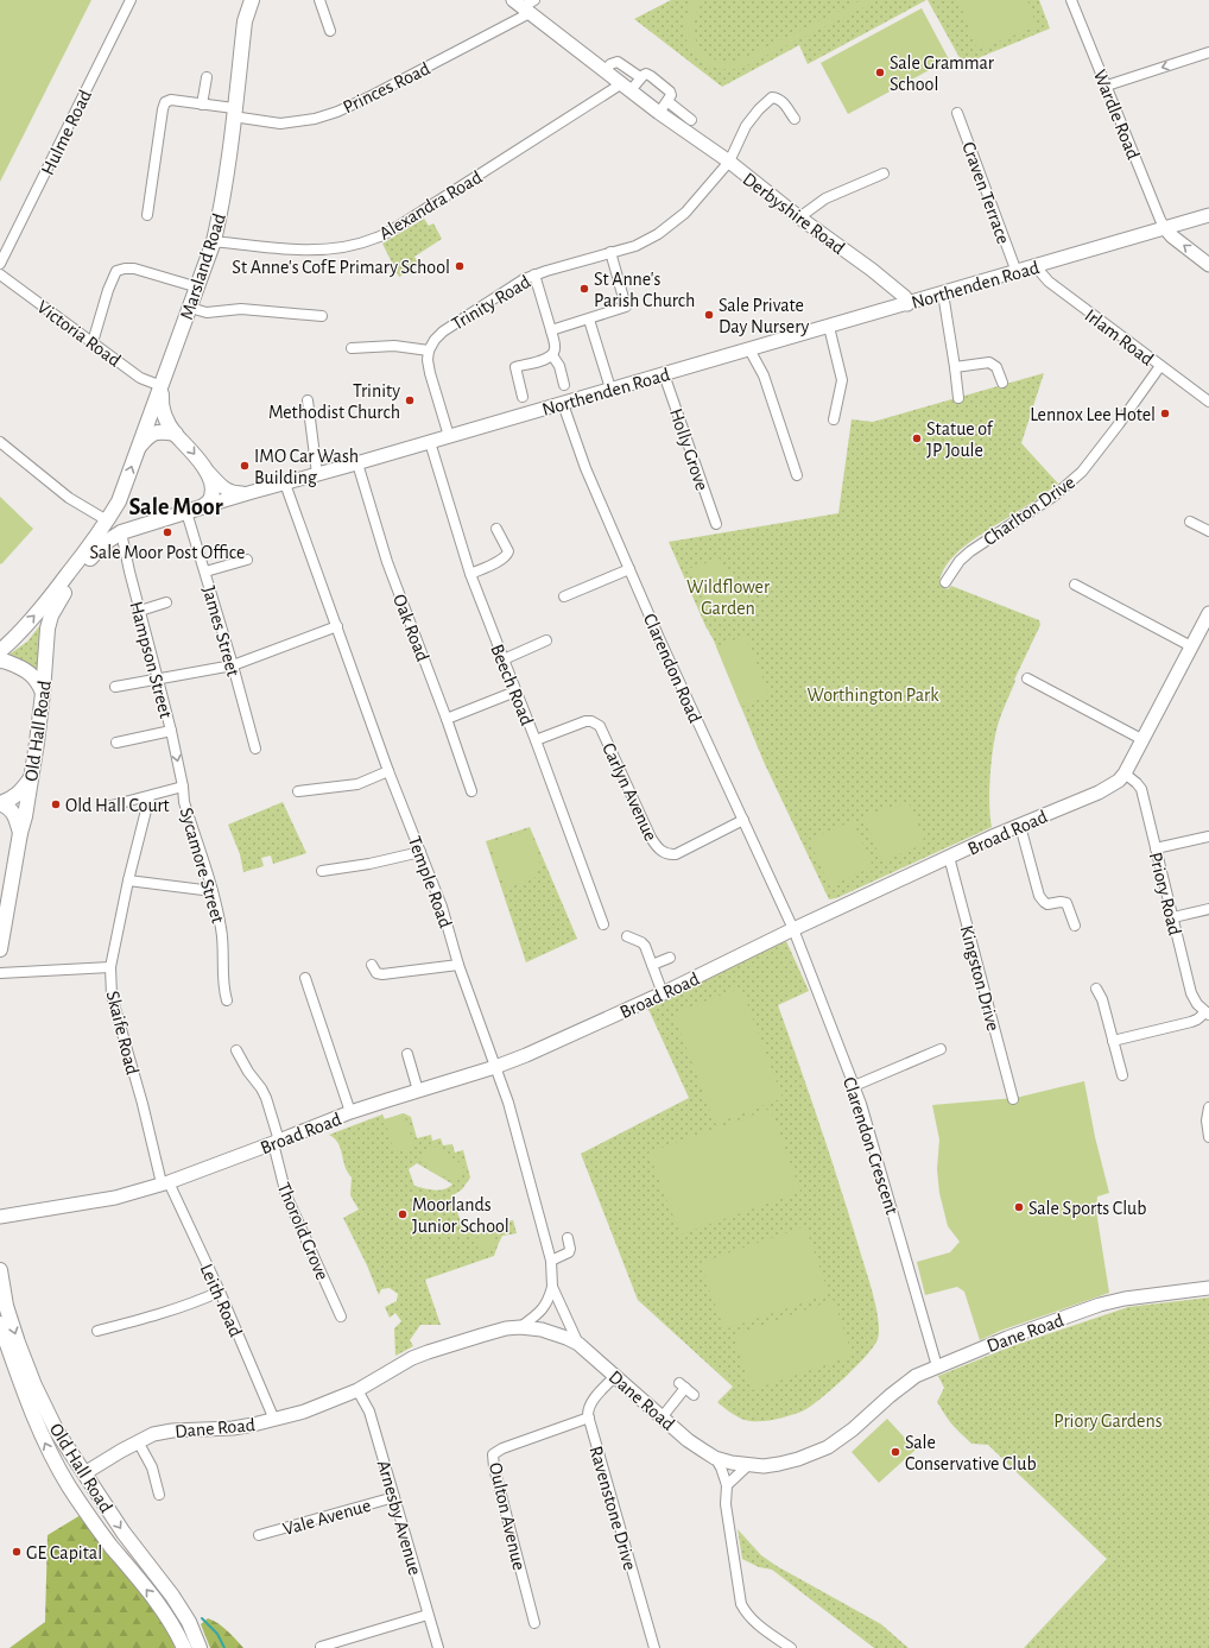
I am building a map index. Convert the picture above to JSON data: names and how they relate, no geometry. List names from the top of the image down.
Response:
{
  "streets": {
    "main road": [
      "Derbyshire Road",
      "Marsland Road",
      "Northenden Road",
      "Old Hall Road",
      "Broad Road",
      "Dane Road"
    ],
    "street": [
      "Princes Road",
      "Wardle Road",
      "Hulme Road",
      "Craven Terrace",
      "Alexandra Road",
      "Trinity Road",
      "Victoria Road",
      "Irlam Road",
      "Holly Grove",
      "Charlton Drive",
      "Oak Road",
      "James Street",
      "Hampson Street",
      "Clarendon Road",
      "Beech Road",
      "Carlyn Avenue",
      "Sycamore Street",
      "Temple Road",
      "Priory Road",
      "Kingston Drive",
      "Skaife Road",
      "Clarendon Crescent",
      "Thorold Grove",
      "Leith Road",
      "Ravenstone Drive",
      "Vale Avenue",
      "Oulton Avenue",
      "Arnesby Avenue"
    ]
  },
  "crossings": [
    ["Princes Road", "Derbyshire Road"],
    ["Princes Road", "Marsland Road"],
    ["Wardle Road", "Northenden Road"],
    ["Craven Terrace", "Northenden Road"],
    ["Alexandra Road", "Derbyshire Road"],
    ["Alexandra Road", "Marsland Road"],
    ["Derbyshire Road", "Northenden Road"],
    ["Derbyshire Road", "Trinity Road"],
    ["Marsland Road", "Victoria Road"],
    ["Northenden Road", "Irlam Road"],
    ["Northenden Road", "Holly Grove"],
    ["Northenden Road", "Oak Road"],
    ["Northenden Road", "James Street"],
    ["Northenden Road", "Hampson Street"],
    ["Northenden Road", "Clarendon Road"],
    ["Northenden Road", "Beech Road"],
    ["Northenden Road", "Old Hall Road"],
    ["Northenden Road", "Temple Road"],
    ["Irlam Road", "Charlton Drive"],
    ["Hampson Street", "Sycamore Street"],
    ["Clarendon Road", "Carlyn Avenue"],
    ["Clarendon Road", "Broad Road"],
    ["Clarendon Road", "Clarendon Crescent"],
    ["Beech Road", "Carlyn Avenue"],
    ["Old Hall Road", "Dane Road"],
    ["Broad Road", "Temple Road"],
    ["Broad Road", "Priory Road"],
    ["Broad Road", "Kingston Drive"],
    ["Broad Road", "Skaife Road"],
    ["Broad Road", "Clarendon Crescent"],
    ["Broad Road", "Thorold Grove"],
    ["Broad Road", "Leith Road"],
    ["Temple Road", "Dane Road"],
    ["Skaife Road", "Leith Road"],
    ["Clarendon Crescent", "Dane Road"],
    ["Leith Road", "Dane Road"],
    ["Dane Road", "Arnesby Avenue"],
    ["Ravenstone Drive", "Oulton Avenue"],
    ["Vale Avenue", "Arnesby Avenue"]
  ],
  "districts": ["Sale Moor"],
  "parks": ["Wildflower Garden", "Worthington Park", "Priory Gardens"],
  "places": [
    "Sale Grammar School",
    "St Anne's CofE Primary School",
    "St Anne's Parish Church",
    "Sale Private Day Nursery",
    "Trinity Methodist Church",
    "Lennox Lee Hotel",
    "Statue of JP Joule",
    "IMO Car Wash Building",
    "Sale Moor Post Office",
    "Old Hall Court",
    "Sale Sports Club",
    "Moorlands Junior School",
    "Sale Conservative Club",
    "GE Capital"
  ]
}
